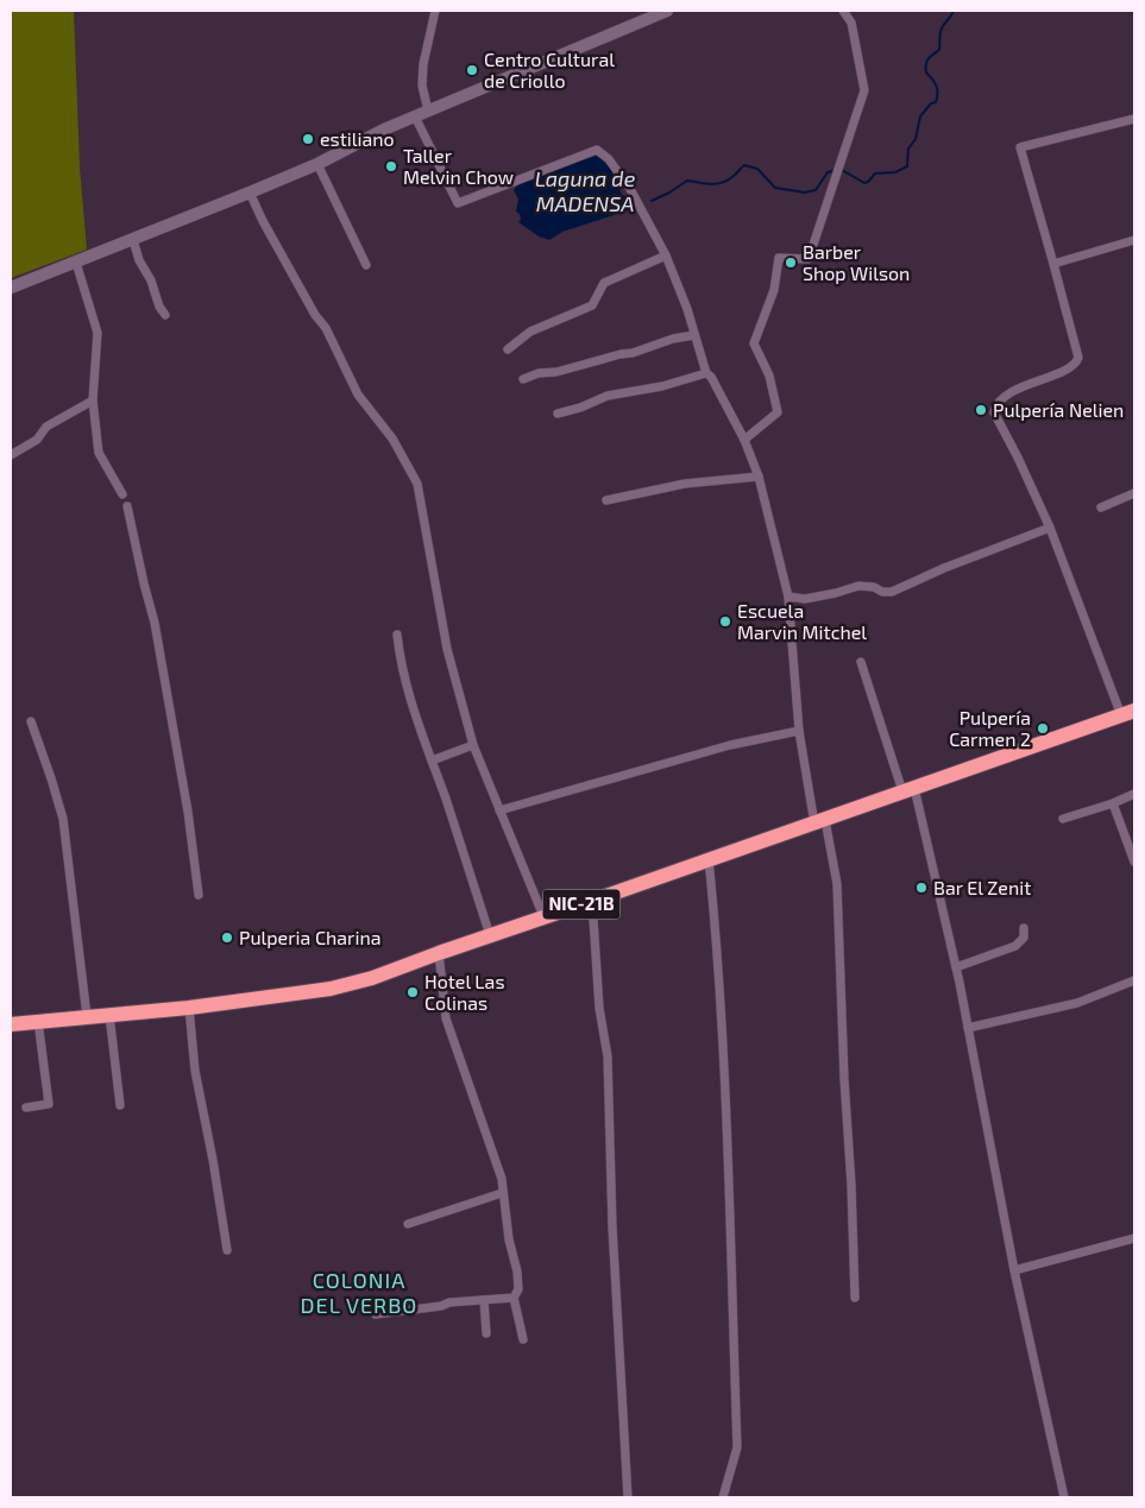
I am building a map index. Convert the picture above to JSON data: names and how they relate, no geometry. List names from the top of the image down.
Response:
{
  "streets": {
    "highway": ["NIC-21B"]
  },
  "districts": ["COLONIA DEL VERBO"],
  "water": ["Laguna de MADENSA"],
  "places": [
    "Centro Cultural de Criollo",
    "estiliano",
    "Taller Melvin Chow",
    "Barber Shop Wilson",
    "Pulpería Nelien",
    "Escuela Marvin Mitchel",
    "Pulpería Carmen 2",
    "Bar El Zenit",
    "Pulperia Charina",
    "Hotel Las Colinas"
  ]
}
